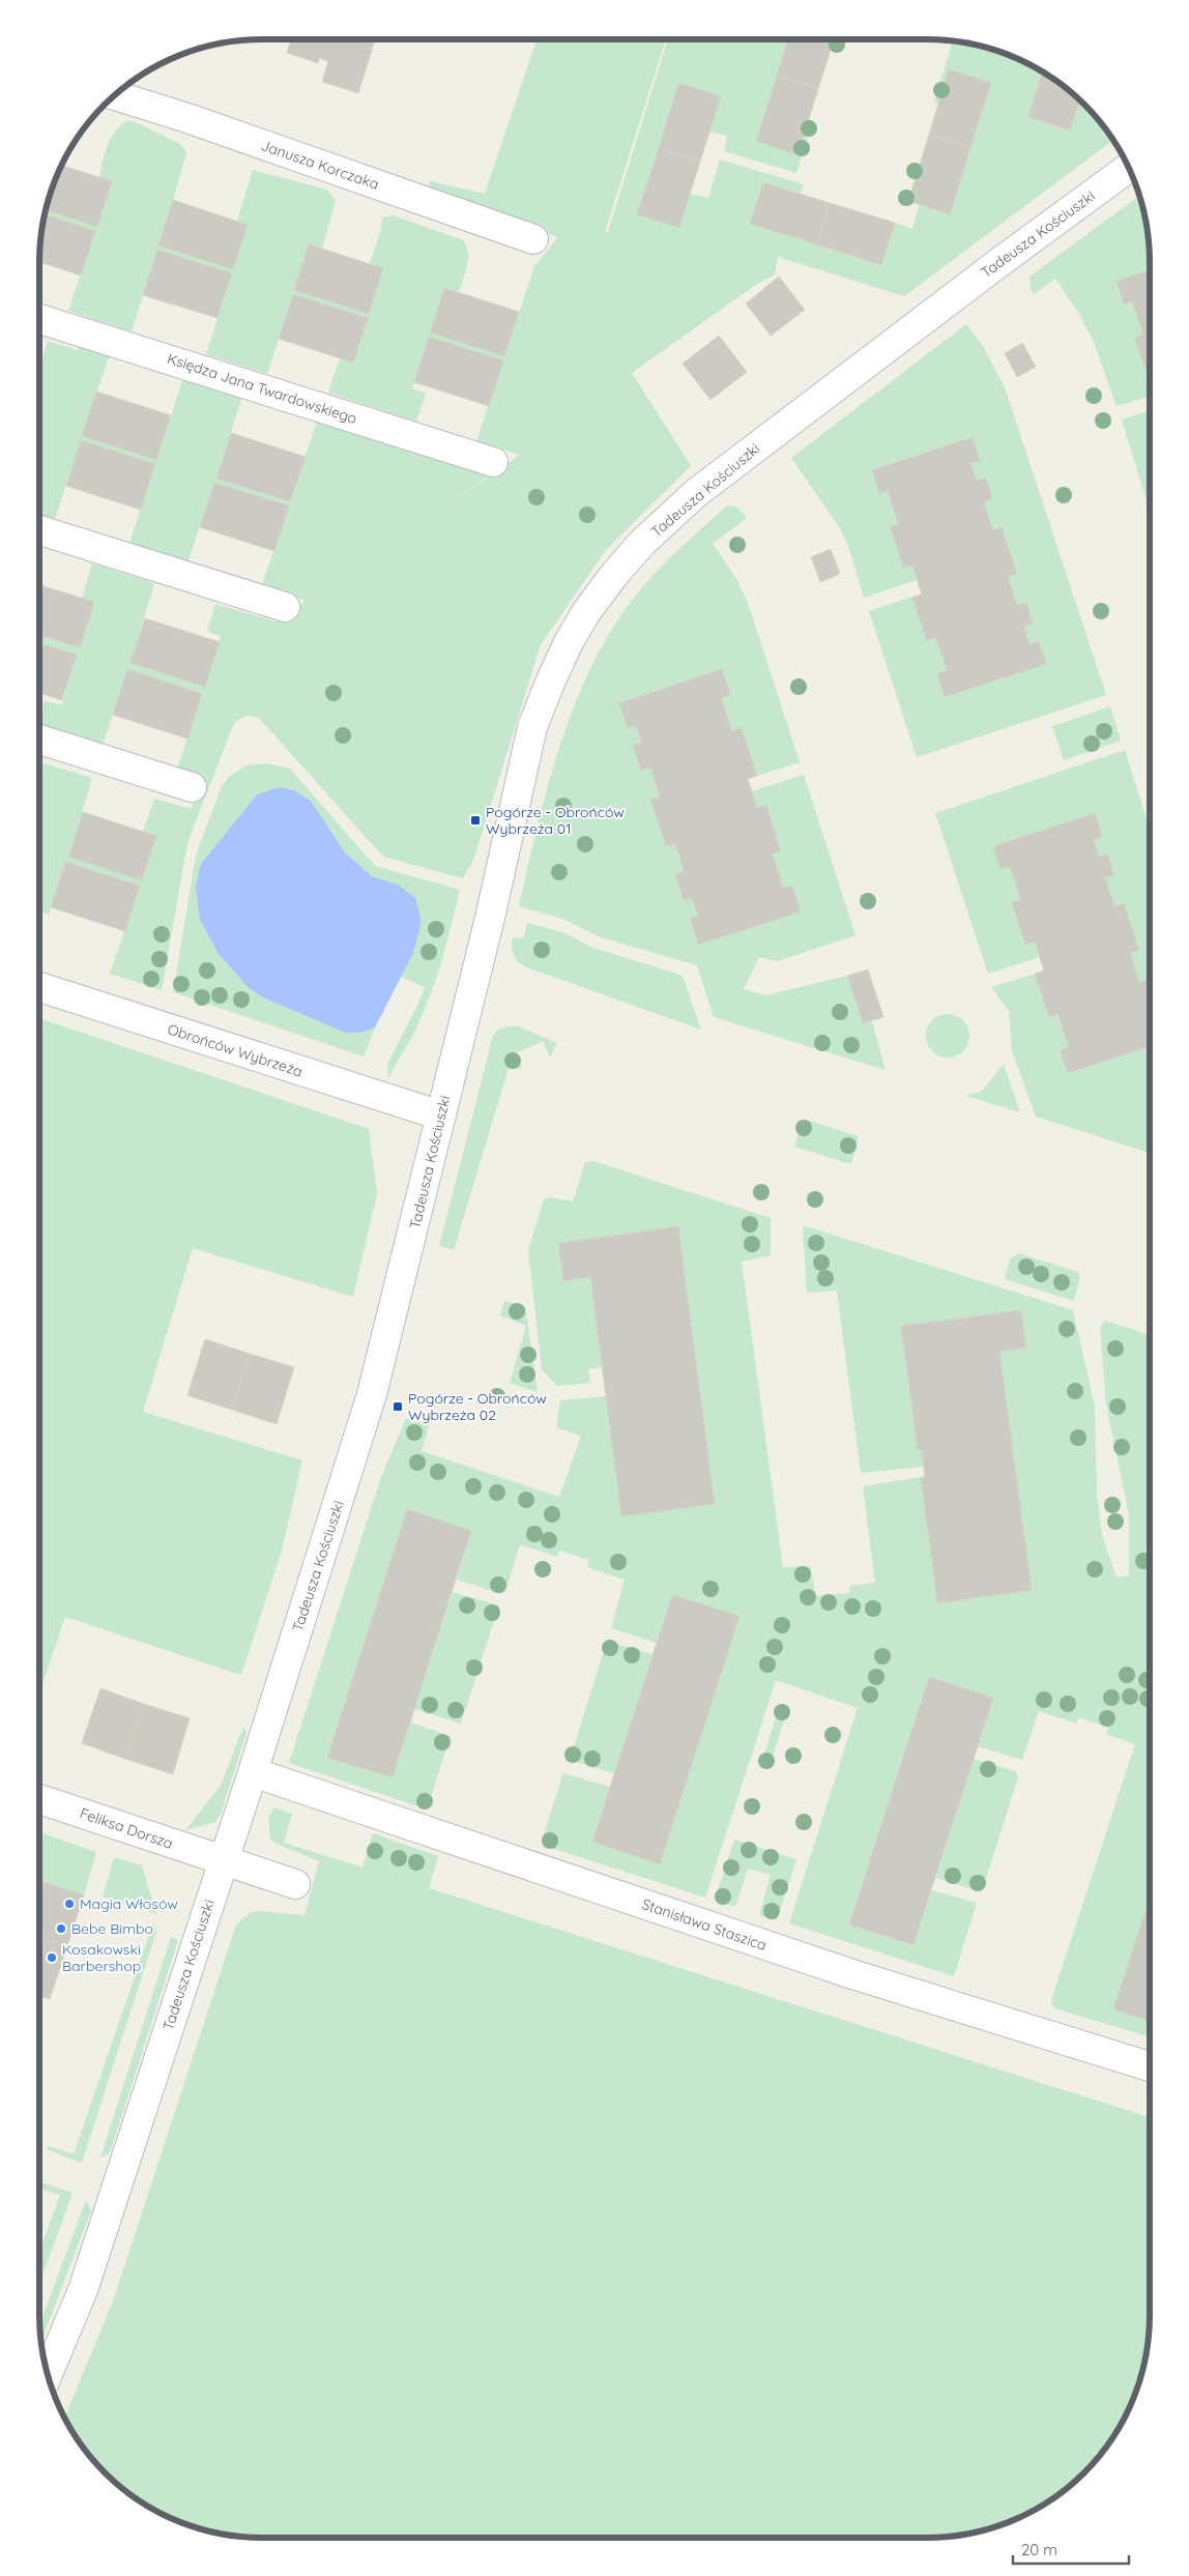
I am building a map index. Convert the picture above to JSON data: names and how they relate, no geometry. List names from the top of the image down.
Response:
{
  "streets": {
    "street": [
      "Janusza Korczaka",
      "Tadeusza Kościuszki",
      "Księdza Jana Twardowskiego",
      "Obrońców Wybrzeża",
      "Feliksa Dorsza",
      "Stanisława Staszica"
    ]
  },
  "crossings": [
    ["Tadeusza Kościuszki", "Obrońców Wybrzeża"],
    ["Tadeusza Kościuszki", "Feliksa Dorsza"],
    ["Tadeusza Kościuszki", "Stanisława Staszica"]
  ],
  "places": {
    "transit": ["Pogórze - Obrońców Wybrzeża 01", "Pogórze - Obrońców Wybrzeża 02"],
    "other": ["Magia Włosów", "Bebe Bimbo", "Kosakowski Barbershop"]
  },
  "scale_bar": "20 m"
}
